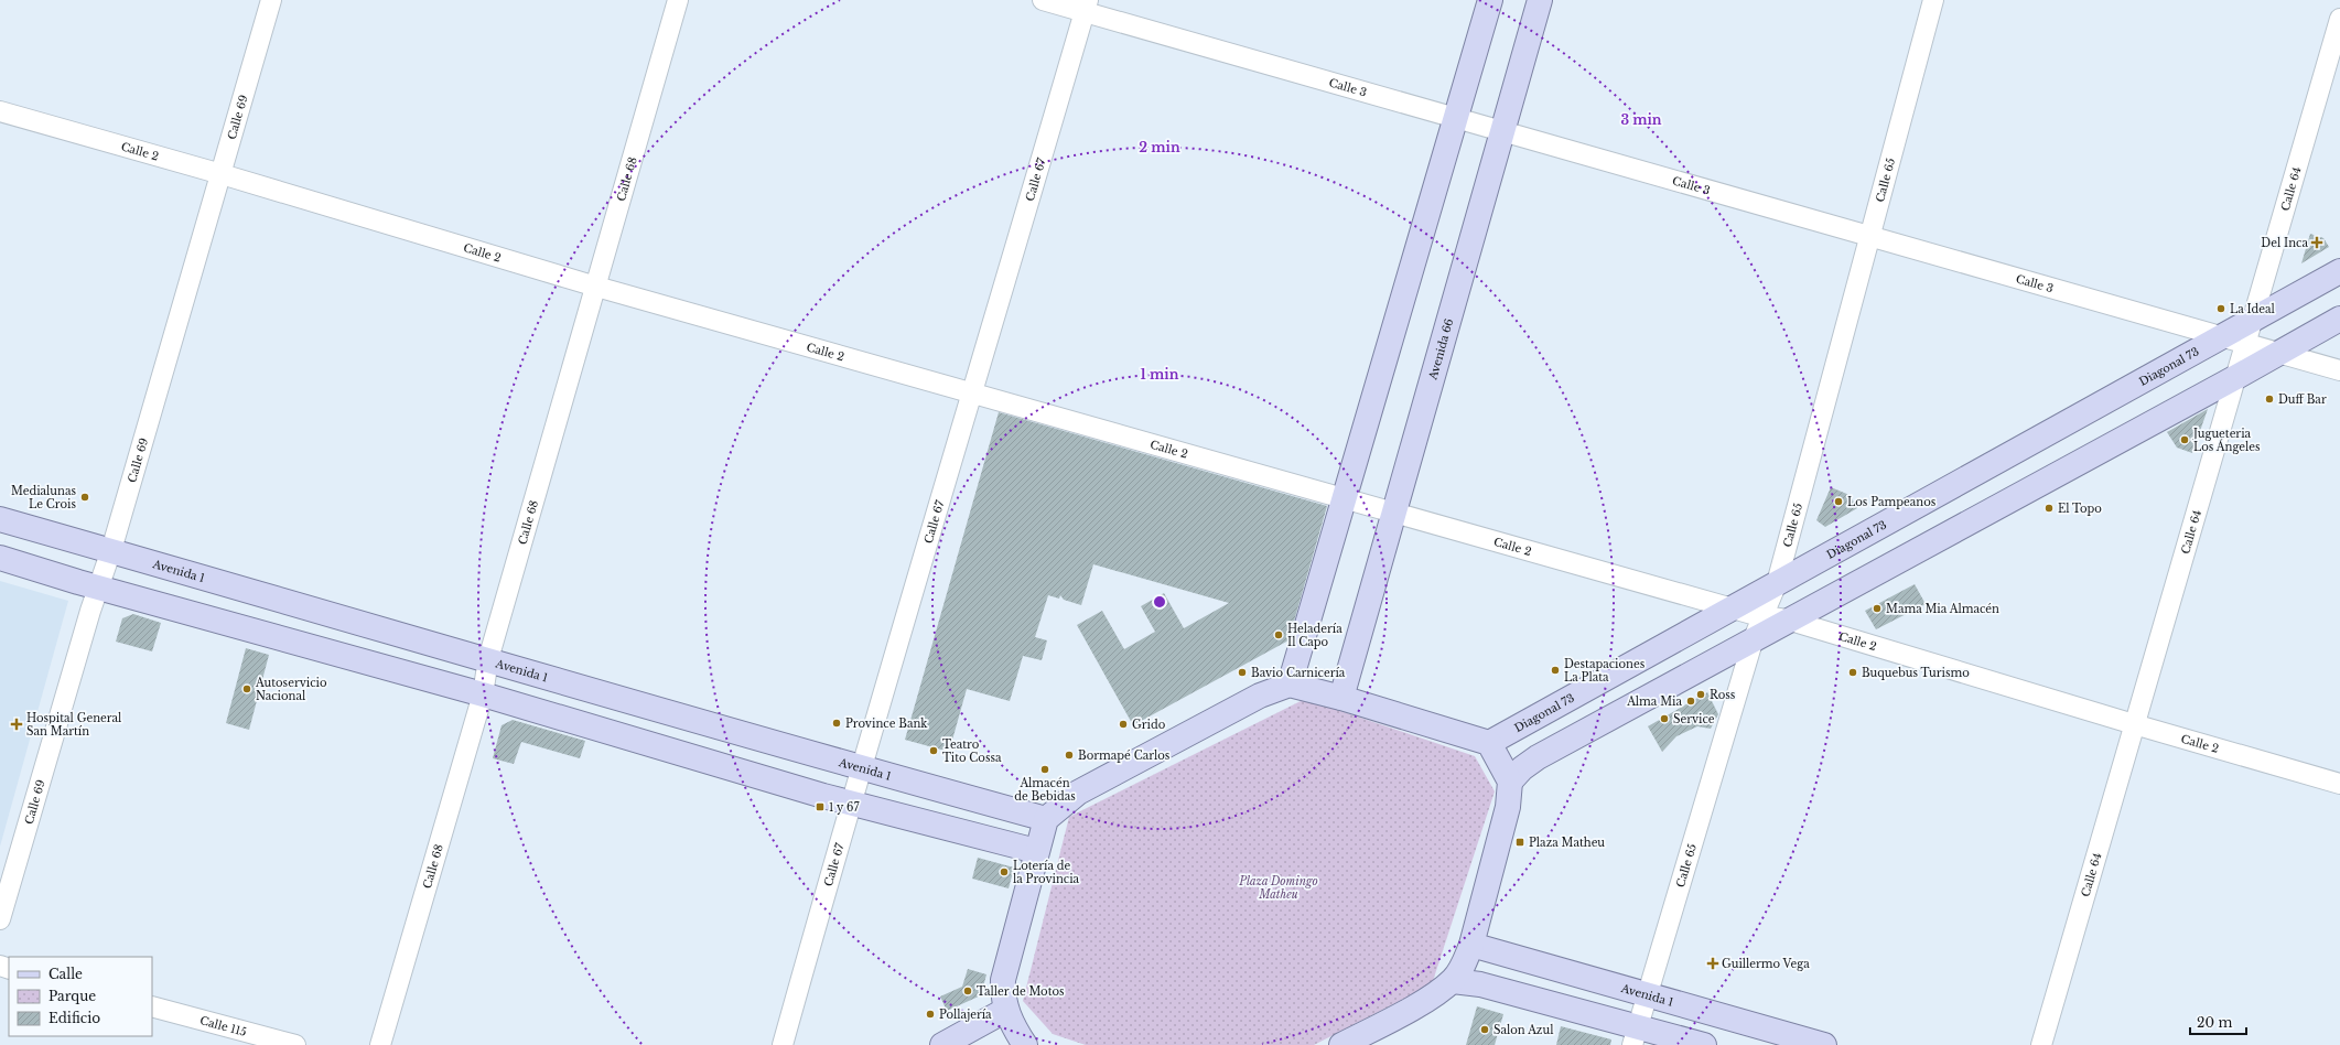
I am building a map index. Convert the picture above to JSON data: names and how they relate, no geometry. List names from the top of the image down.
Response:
{
  "streets": {
    "main road": ["Avenida 66", "Diagonal 73", "Avenida 1"],
    "street": [
      "Calle 3",
      "Calle 69",
      "Calle 2",
      "Calle 68",
      "Calle 67",
      "Calle 65",
      "Calle 64",
      "Calle 115"
    ]
  },
  "crossings": [
    ["Calle 3", "Calle 67"],
    ["Calle 3", "Calle 65"],
    ["Calle 3", "Calle 64"],
    ["Calle 3", "Avenida 66"],
    ["Calle 3", "Diagonal 73"],
    ["Calle 69", "Calle 2"],
    ["Calle 69", "Avenida 1"],
    ["Calle 2", "Calle 68"],
    ["Calle 2", "Calle 67"],
    ["Calle 2", "Calle 65"],
    ["Calle 2", "Calle 64"],
    ["Calle 2", "Avenida 66"],
    ["Calle 2", "Diagonal 73"],
    ["Calle 68", "Avenida 1"],
    ["Calle 67", "Avenida 1"],
    ["Calle 65", "Diagonal 73"],
    ["Calle 65", "Avenida 1"],
    ["Calle 64", "Diagonal 73"]
  ],
  "parks": ["Plaza Domingo Matheu"],
  "places": {
    "health": ["Del Inca", "Hospital General San Martín", "Guillermo Vega"],
    "other": [
      "La Ideal",
      "Duff Bar",
      "Jugueteria Los Ángeles",
      "Medialunas Le Crois",
      "Los Pampeanos",
      "El Topo",
      "Mama Mia Almacén",
      "Heladería Il Capo",
      "Destapaciones La Plata",
      "Bavio Carnicería",
      "Buquebus Turismo",
      "Autoservicio Nacional",
      "Ross",
      "Alma Mia",
      "Service",
      "Province Bank",
      "Grido",
      "Teatro Tito Cossa",
      "Bormapé Carlos",
      "Almacén de Bebidas",
      "Lotería de la Provincia",
      "Taller de Motos",
      "Pollajería",
      "Salon Azul"
    ],
    "transit": ["1 y 67", "Plaza Matheu"]
  },
  "legend": ["Calle", "Parque", "Edificio"],
  "scale_bar": "20 m",
  "rings": ["3 min", "2 min", "1 min"]
}
